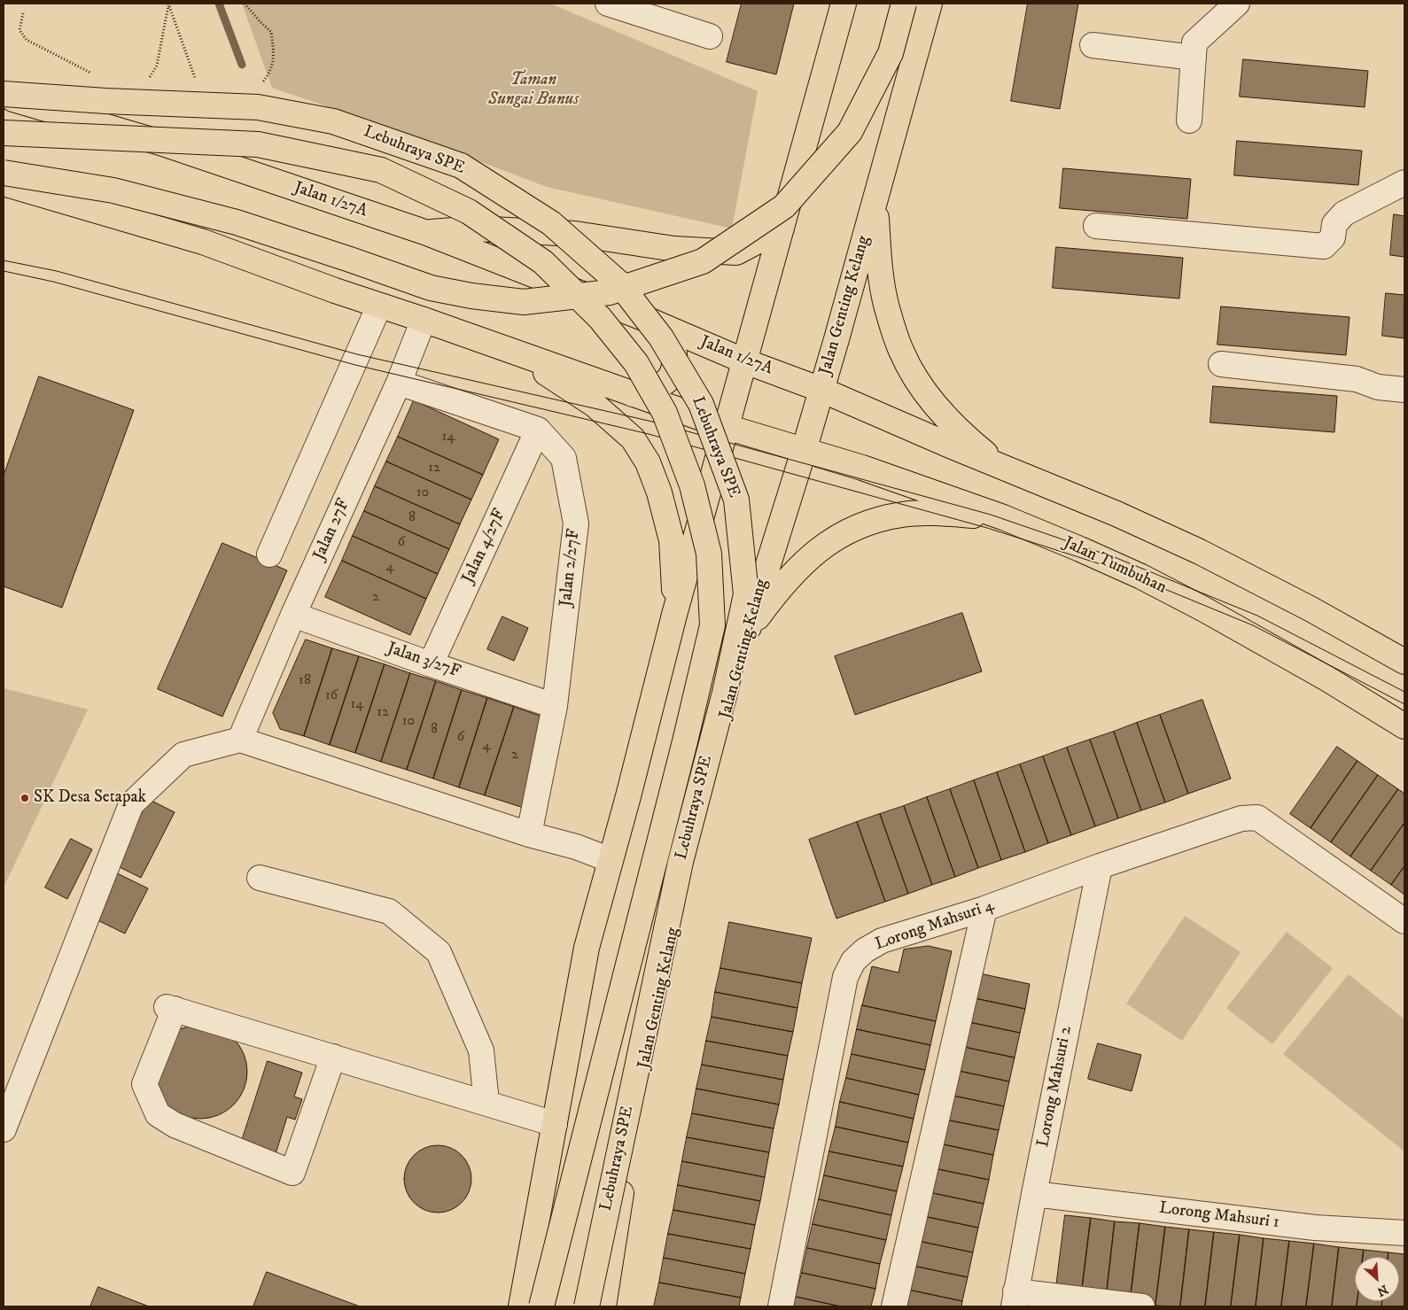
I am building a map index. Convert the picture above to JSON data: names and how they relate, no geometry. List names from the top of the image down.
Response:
{
  "streets": {
    "main road": [
      "Lebuhraya SPE",
      "Jalan 1/27A",
      "Jalan Genting Kelang",
      "Jalan Tumbuhan"
    ],
    "street": [
      "Jalan 27F",
      "Jalan 4/27F",
      "Jalan 2/27F",
      "Jalan 3/27F",
      "Lorong Mahsuri 4",
      "Lorong Mahsuri 2",
      "Lorong Mahsuri 1"
    ]
  },
  "crossings": [
    ["Lebuhraya SPE", "Jalan 1/27A"],
    ["Jalan 1/27A", "Jalan Genting Kelang"],
    ["Jalan Genting Kelang", "Jalan Tumbuhan"],
    ["Jalan 27F", "Jalan 2/27F"],
    ["Jalan 27F", "Jalan 3/27F"],
    ["Jalan 4/27F", "Jalan 2/27F"],
    ["Jalan 4/27F", "Jalan 3/27F"],
    ["Jalan 2/27F", "Jalan 3/27F"],
    ["Lorong Mahsuri 4", "Lorong Mahsuri 2"],
    ["Lorong Mahsuri 2", "Lorong Mahsuri 1"]
  ],
  "parks": ["Taman Sungai Bunus"],
  "places": ["SK Desa Setapak"],
  "house_numbers": [
    "14",
    "12",
    "10",
    "8",
    "6",
    "4",
    "2",
    "18",
    "16",
    "14",
    "12",
    "10",
    "8",
    "6",
    "4",
    "2"
  ],
  "north": "bottom right"
}
